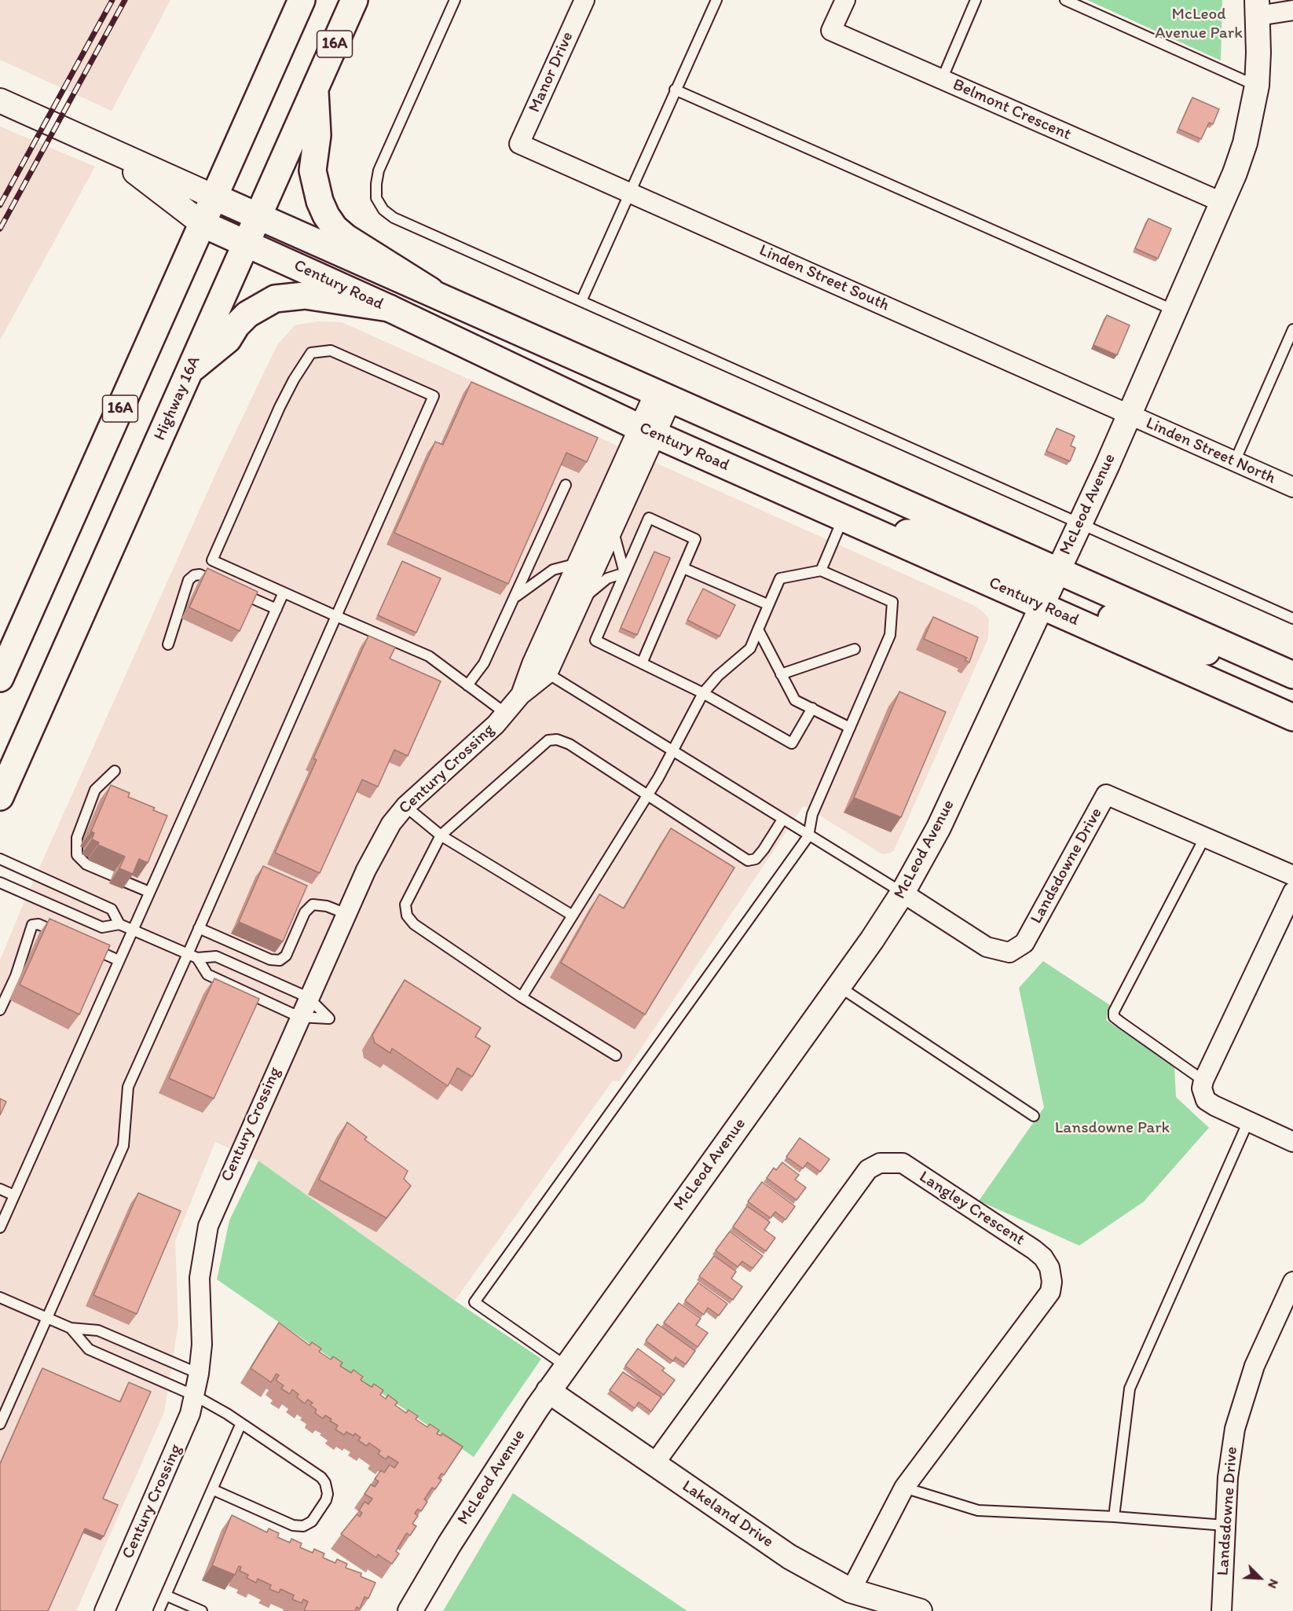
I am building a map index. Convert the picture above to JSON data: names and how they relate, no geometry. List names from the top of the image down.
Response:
{
  "streets": {
    "main road": ["16A", "Century Road", "Highway 16A"],
    "street": [
      "Manor Drive",
      "Belmont Crescent",
      "Linden Street South",
      "Linden Street North",
      "McLeod Avenue",
      "Century Crossing",
      "Landsdowne Drive",
      "Langley Crescent",
      "Lakeland Drive"
    ]
  },
  "crossings": [
    ["16A", "Century Road"],
    ["Manor Drive", "Linden Street South"],
    ["Belmont Crescent", "McLeod Avenue"],
    ["Linden Street South", "Linden Street North"],
    ["Linden Street South", "McLeod Avenue"],
    ["Century Road", "Highway 16A"],
    ["Century Road", "McLeod Avenue"],
    ["Century Road", "Century Crossing"],
    ["Linden Street North", "McLeod Avenue"],
    ["McLeod Avenue", "Landsdowne Drive"],
    ["McLeod Avenue", "Lakeland Drive"],
    ["Langley Crescent", "Lakeland Drive"]
  ],
  "parks": ["McLeod Avenue Park", "Lansdowne Park"],
  "north": "bottom right"
}
